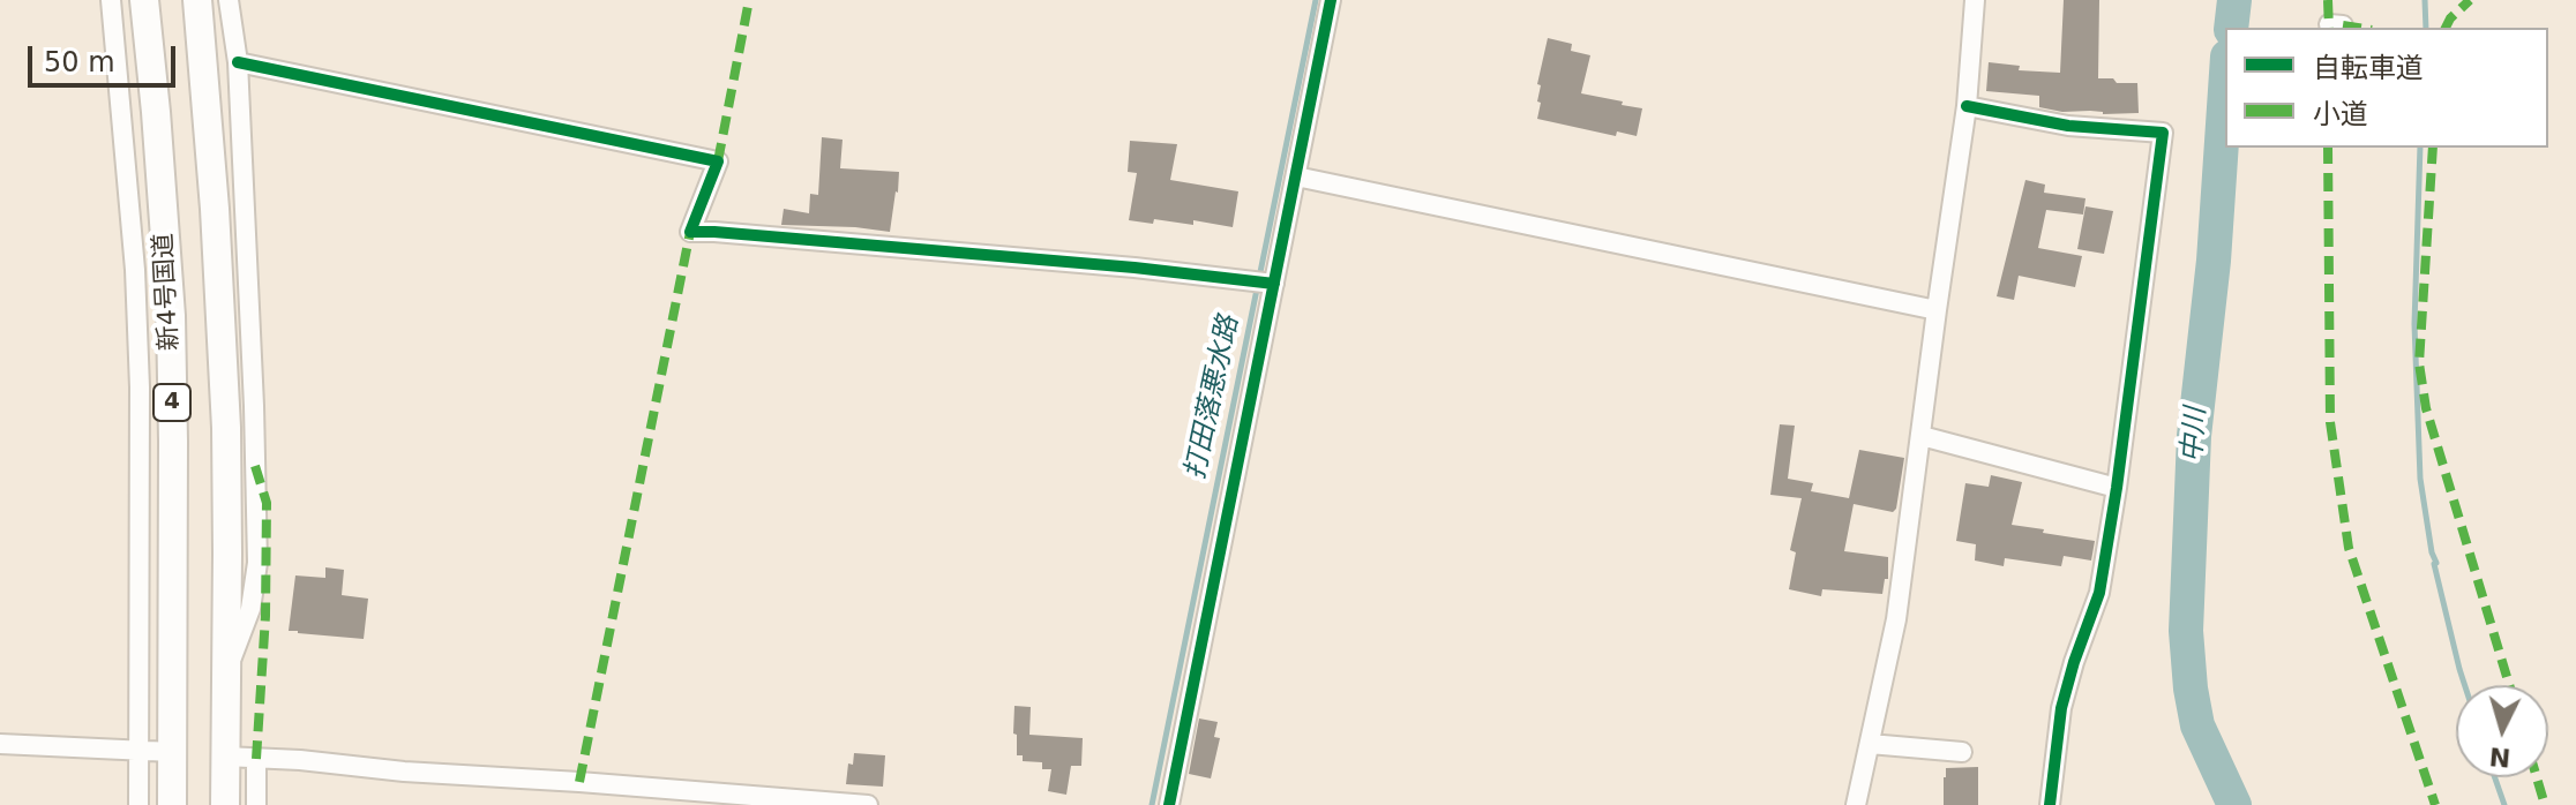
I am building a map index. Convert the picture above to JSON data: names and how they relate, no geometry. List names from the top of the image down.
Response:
{
  "streets": {
    "highway": ["新4号国道", "4"]
  },
  "water": ["打田落悪水路", "中川"],
  "legend": ["自転車道", "小道"],
  "scale_bar": "50 m",
  "north": "bottom"
}
